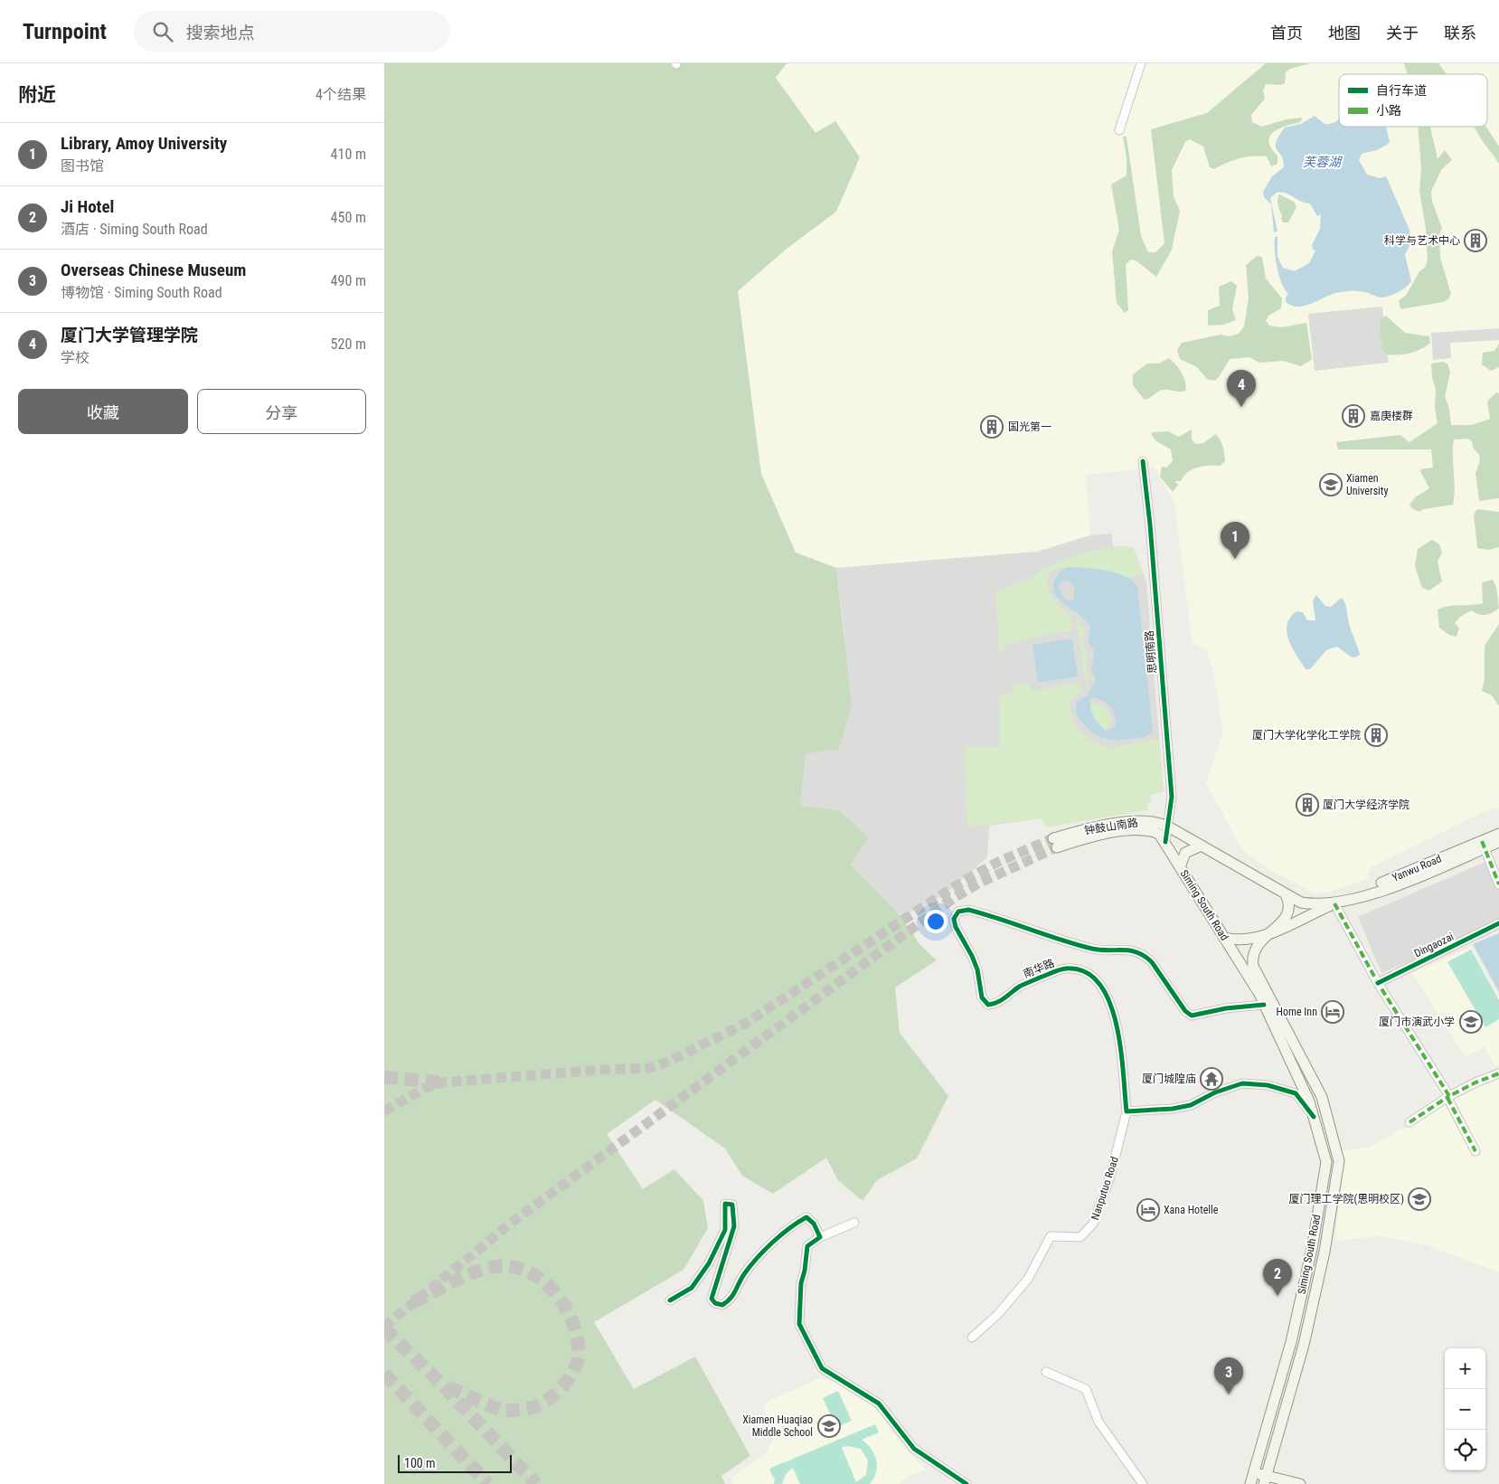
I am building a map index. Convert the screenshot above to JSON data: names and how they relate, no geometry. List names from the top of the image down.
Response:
{
  "streets": {
    "main road": ["钟鼓山南路", "Yanwu Road", "Siming South Road"],
    "street": [
      "思明南路",
      "Dingaozai",
      "南华路",
      "Nanputuo Road"
    ]
  },
  "crossings": [
    ["思明南路", "钟鼓山南路"],
    ["思明南路", "Siming South Road"],
    ["钟鼓山南路", "Yanwu Road"],
    ["钟鼓山南路", "Siming South Road"],
    ["Yanwu Road", "Siming South Road"],
    ["Siming South Road", "南华路"],
    ["南华路", "Nanputuo Road"]
  ],
  "water": ["芙蓉湖"],
  "places": {
    "building": [
      "科学与艺术中心",
      "嘉庚楼群",
      "国光第一",
      "厦门大学化学化工学院",
      "厦门大学经济学院"
    ],
    "school or university": [
      "Xiamen University",
      "厦门市演武小学",
      "厦门理工学院(思明校区)",
      "Xiamen Huaqiao Middle School"
    ],
    "hotel": ["Home Inn", "Xana Hotelle"],
    "temple": ["厦门城隍庙"]
  },
  "legend": ["自行车道", "小路"],
  "scale_bar": "100 m",
  "page": {
    "header": "Turnpoint",
    "search": "搜索地点",
    "nav": [
      "首页",
      "地图",
      "关于",
      "联系"
    ],
    "heading": ["附近", "4个结果"],
    "list": [
      {
        "mark": "1",
        "name": "Library, Amoy University",
        "note": "图书馆",
        "value": "410 m"
      },
      {
        "mark": "2",
        "name": "Ji Hotel",
        "note": "酒店 · Siming South Road",
        "value": "450 m"
      },
      {
        "mark": "3",
        "name": "Overseas Chinese Museum",
        "note": "博物馆 · Siming South Road",
        "value": "490 m"
      },
      {
        "mark": "4",
        "name": "厦门大学管理学院",
        "note": "学校",
        "value": "520 m"
      }
    ],
    "pins": [
      "4",
      "1",
      "2",
      "3"
    ],
    "buttons": ["收藏", "分享"],
    "map_buttons": ["+", "−"],
    "scale": "100 m"
  }
}
